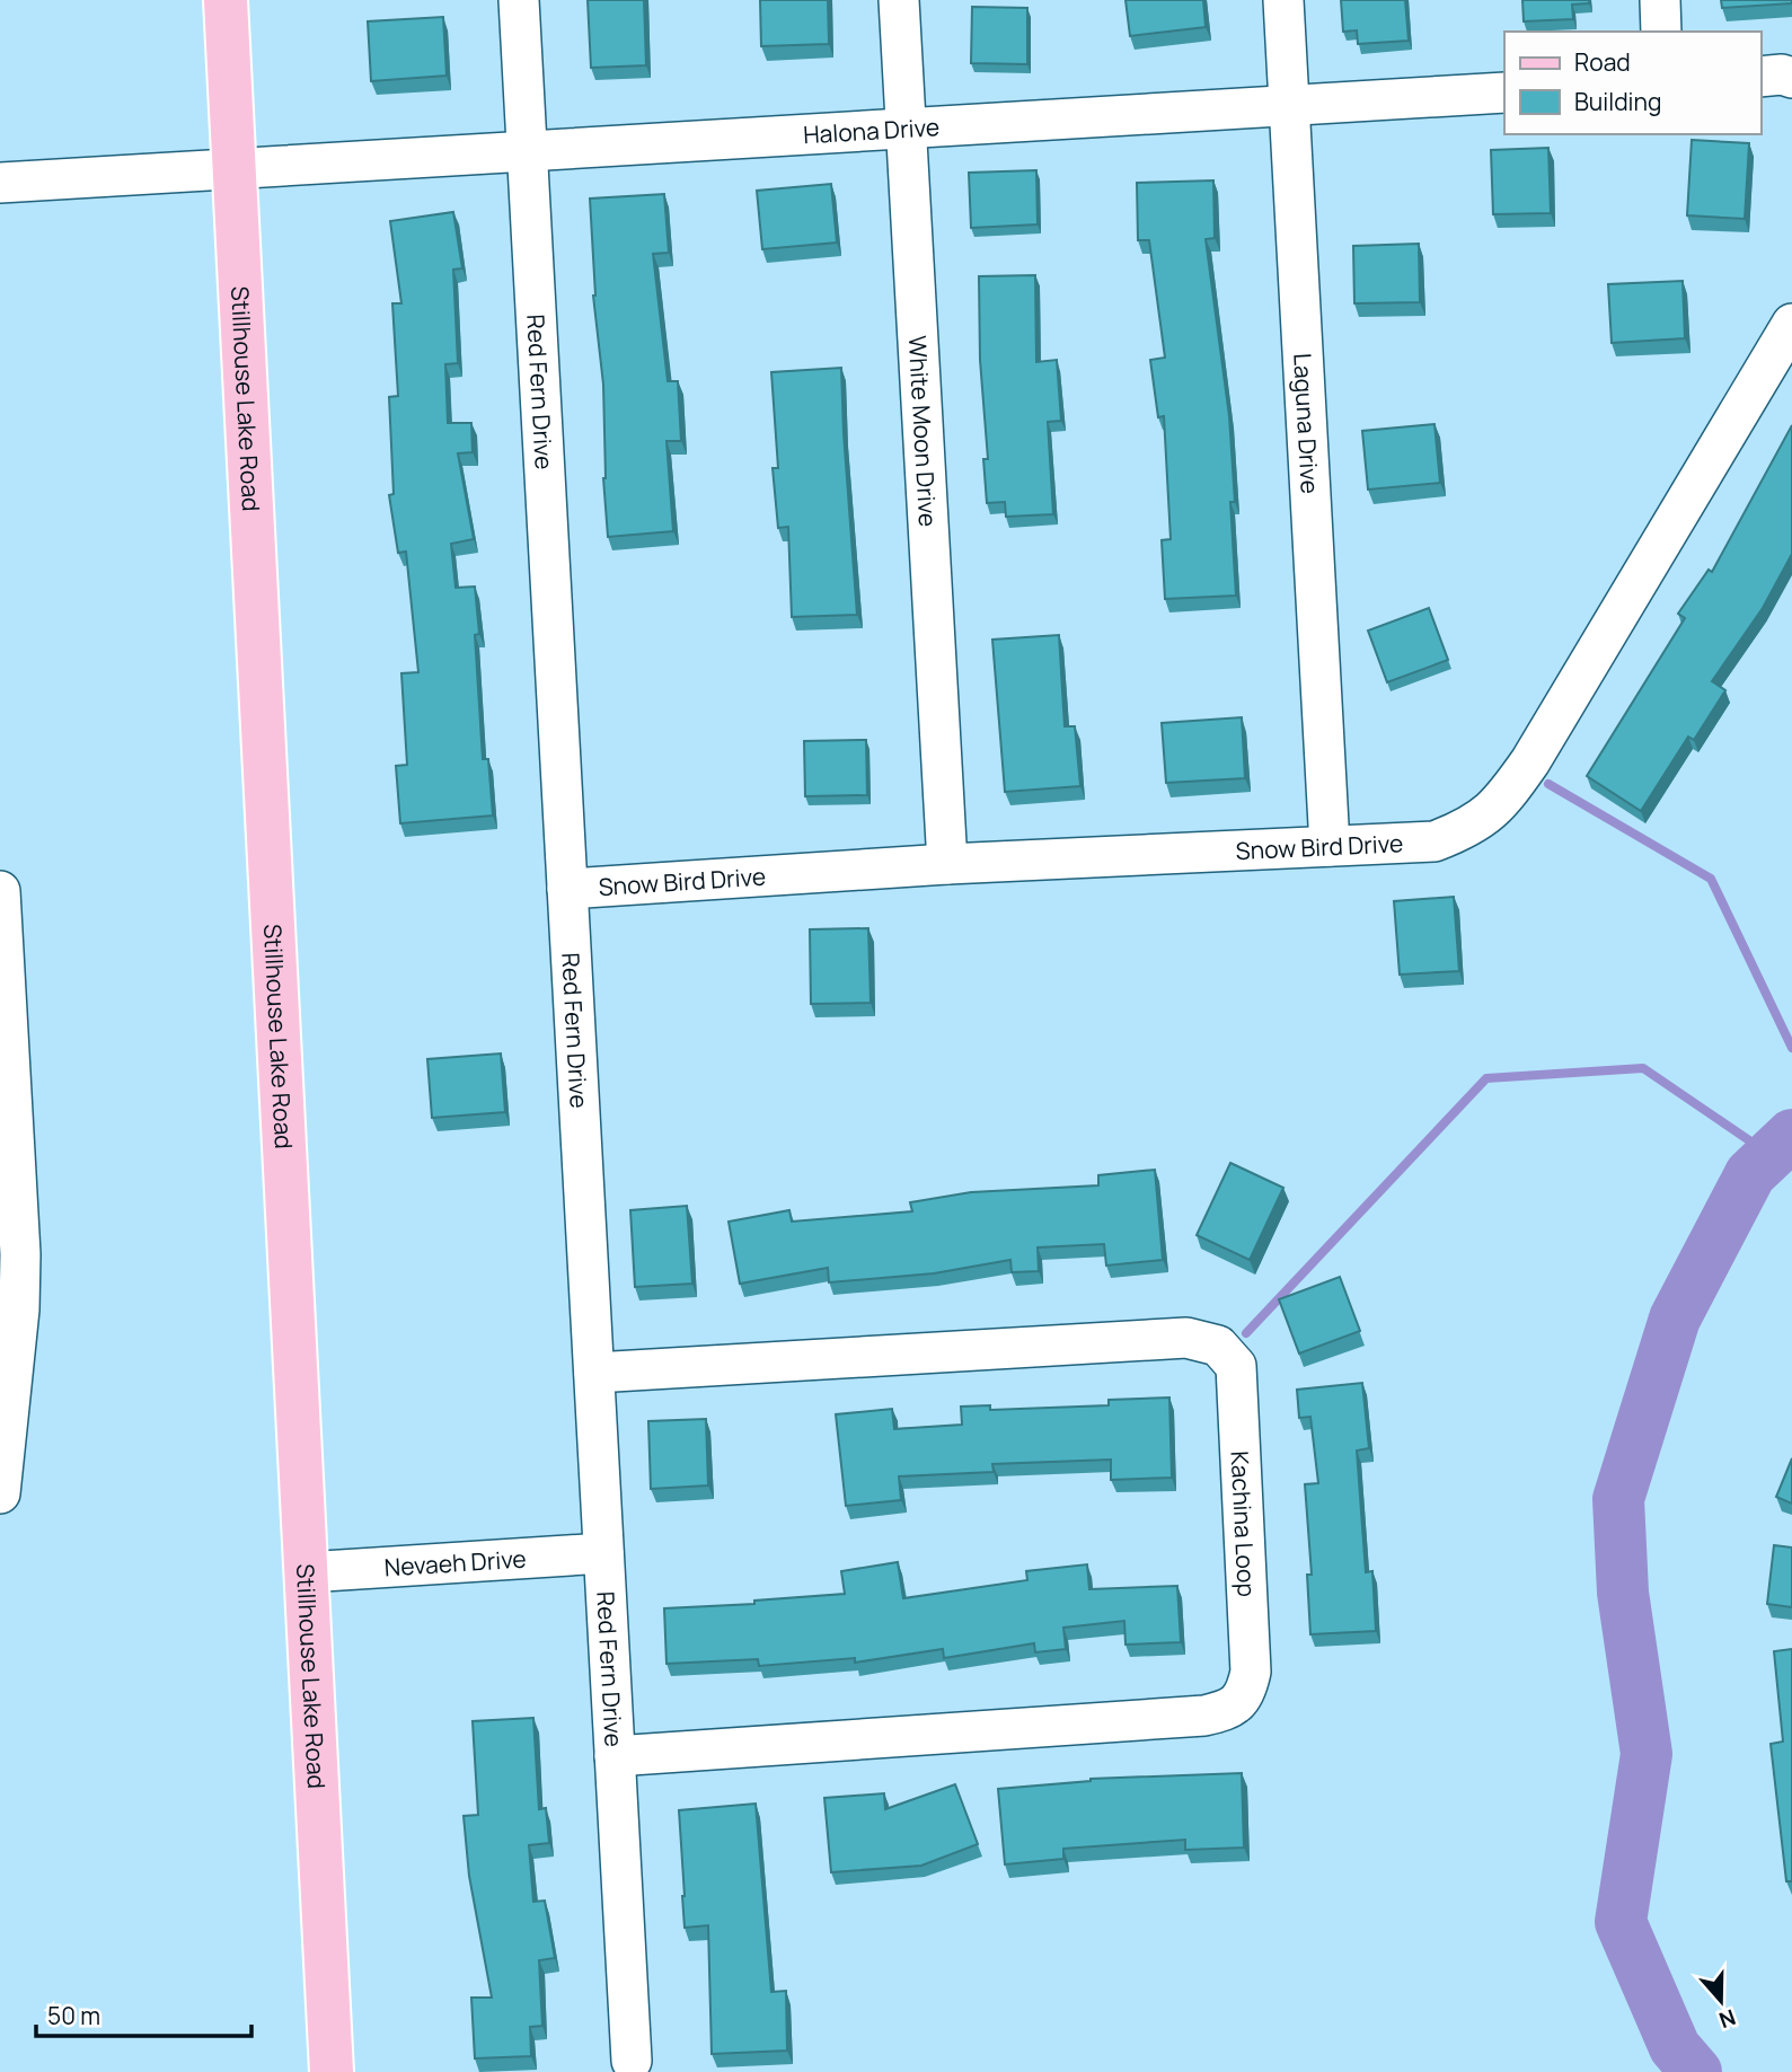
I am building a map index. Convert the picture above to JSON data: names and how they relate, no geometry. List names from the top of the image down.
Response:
{
  "streets": {
    "main road": ["Stillhouse Lake Road"],
    "street": [
      "Halona Drive",
      "Red Fern Drive",
      "Laguna Drive",
      "White Moon Drive",
      "Snow Bird Drive",
      "Kachina Loop",
      "Nevaeh Drive"
    ]
  },
  "crossings": [
    ["Halona Drive", "Red Fern Drive"],
    ["Halona Drive", "Stillhouse Lake Road"],
    ["Halona Drive", "Laguna Drive"],
    ["Halona Drive", "White Moon Drive"],
    ["Red Fern Drive", "Snow Bird Drive"],
    ["Red Fern Drive", "Kachina Loop"],
    ["Red Fern Drive", "Nevaeh Drive"],
    ["Stillhouse Lake Road", "Nevaeh Drive"],
    ["Laguna Drive", "Snow Bird Drive"],
    ["White Moon Drive", "Snow Bird Drive"]
  ],
  "legend": ["Road", "Building"],
  "scale_bar": "50 m",
  "north": "bottom"
}
